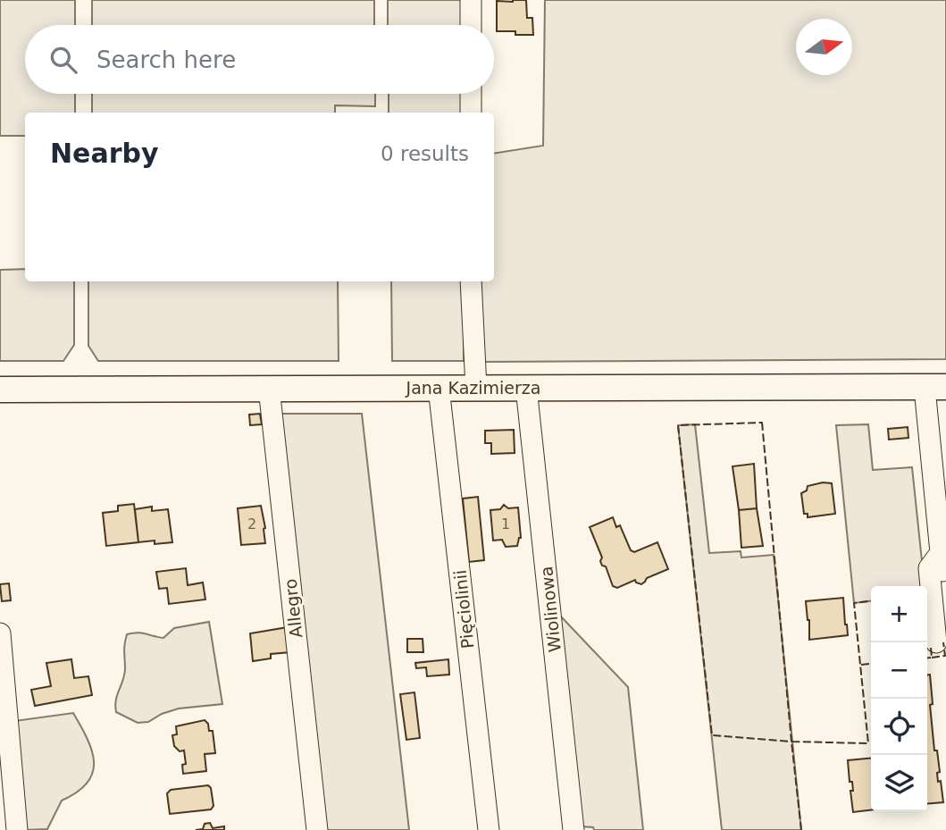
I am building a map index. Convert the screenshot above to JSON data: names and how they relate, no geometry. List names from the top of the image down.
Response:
{
  "streets": {
    "main road": ["Jana Kazimierza"],
    "street": ["Allegro", "Pięciolinii", "Wiolinowa"]
  },
  "crossings": [
    ["Jana Kazimierza", "Allegro"],
    ["Jana Kazimierza", "Pięciolinii"],
    ["Jana Kazimierza", "Wiolinowa"]
  ],
  "house_numbers": ["2", "1"],
  "north": "right",
  "page": {
    "search": "Search here",
    "heading": ["Nearby", "0 results"],
    "map_buttons": ["+", "−"]
  }
}
